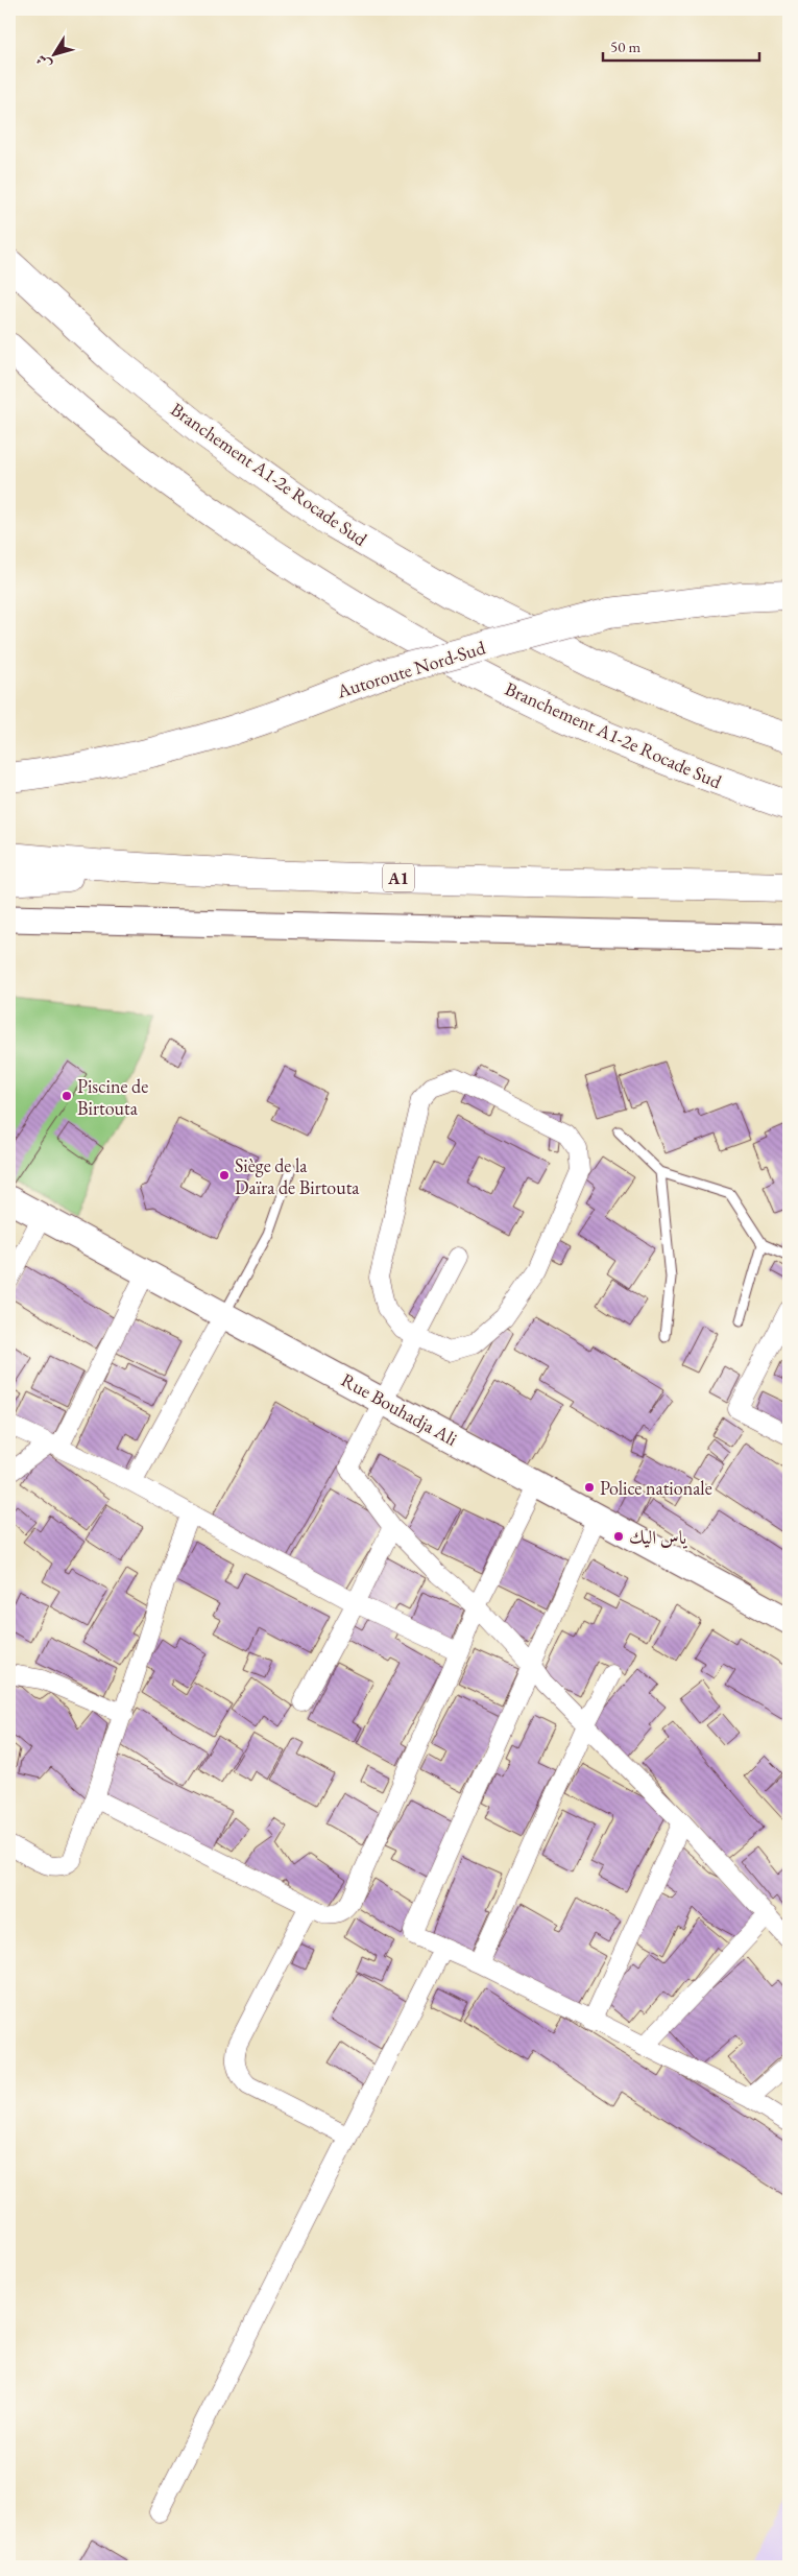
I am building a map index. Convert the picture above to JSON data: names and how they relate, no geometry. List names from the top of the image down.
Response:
{
  "streets": {
    "highway": ["Branchement A1-2e Rocade Sud", "Autoroute Nord-Sud", "A1"],
    "main road": ["Rue Bouhadja Ali"]
  },
  "places": [
    "Piscine de Birtouta",
    "Siège de la Daïra de Birtouta",
    "Police nationale",
    "ياس اليك"
  ],
  "scale_bar": "50 m",
  "north": "bottom left"
}
